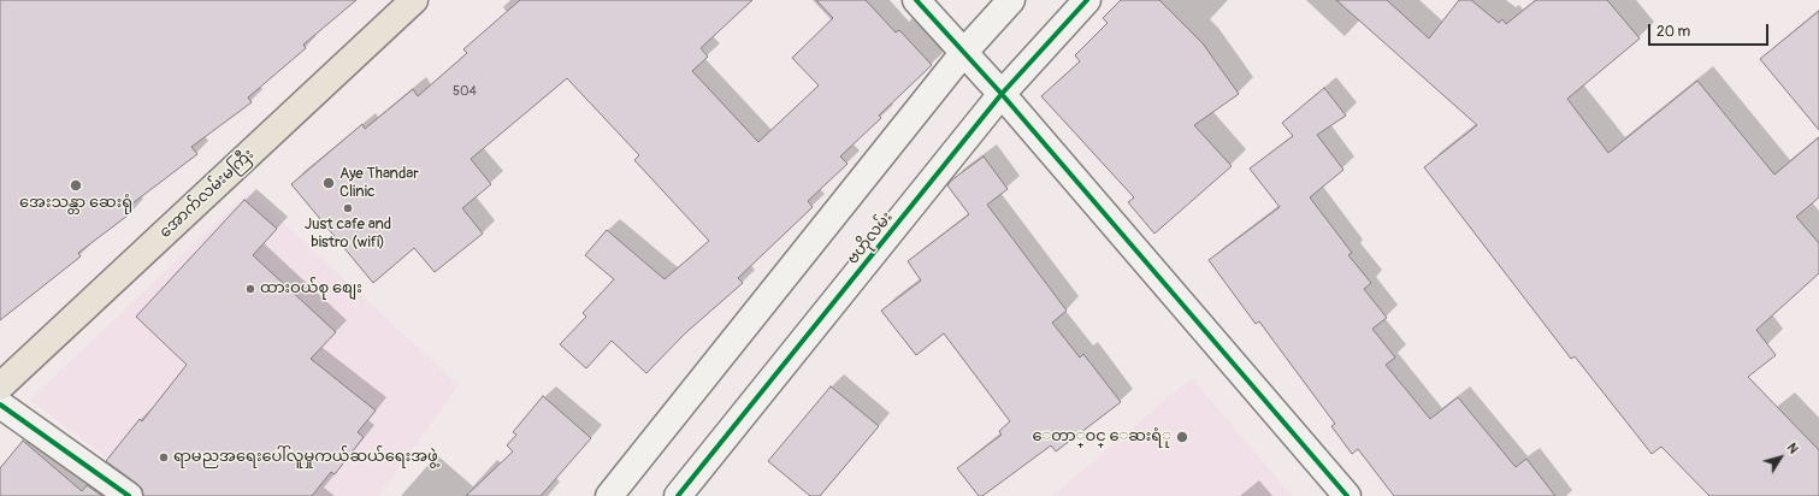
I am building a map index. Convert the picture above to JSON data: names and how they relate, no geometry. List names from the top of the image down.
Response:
{
  "streets": {
    "main road": ["အောက်လမ်းမကြီး"],
    "street": ["ဗဟိုလမ်း"]
  },
  "places": [
    "Aye Thandar Clinic",
    "အေးသန္တာ ဆေးရုံ",
    "Just cafe and bistro (wifi)",
    "ထားဝယ်စု စျေး",
    "ေတာ္ဝင္ ေဆးရံု",
    "ရာမညအရေးပေါ်လူမှုကယ်ဆယ်ရေးအဖွဲ့"
  ],
  "house_numbers": ["504"],
  "scale_bar": "20 m",
  "north": "top right"
}
